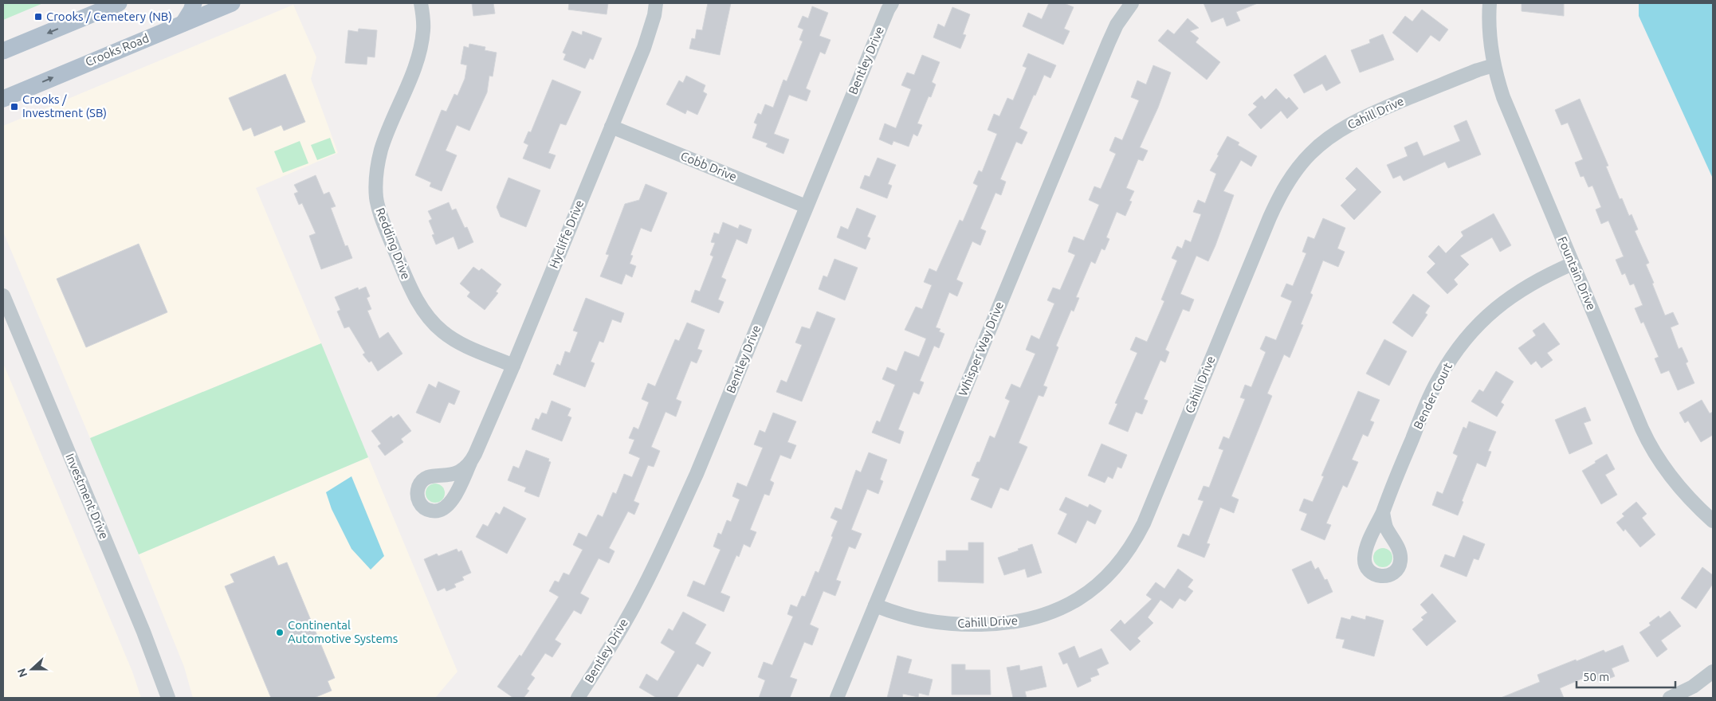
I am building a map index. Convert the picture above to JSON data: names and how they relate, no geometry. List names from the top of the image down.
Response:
{
  "streets": {
    "main road": ["Crooks Road"],
    "street": [
      "Bentley Drive",
      "Cahill Drive",
      "Cobb Drive",
      "Hycliffe Drive",
      "Redding Drive",
      "Fountain Drive",
      "Whisper Way Drive",
      "Bender Court",
      "Investment Drive"
    ]
  },
  "crossings": [
    ["Bentley Drive", "Cobb Drive"],
    ["Cahill Drive", "Fountain Drive"],
    ["Cahill Drive", "Whisper Way Drive"],
    ["Cobb Drive", "Hycliffe Drive"],
    ["Hycliffe Drive", "Redding Drive"],
    ["Fountain Drive", "Bender Court"]
  ],
  "places": {
    "transit": ["Crooks / Cemetery (NB)", "Crooks / Investment (SB)"],
    "other": ["Continental Automotive Systems"]
  },
  "scale_bar": "50 m",
  "north": "left"
}
